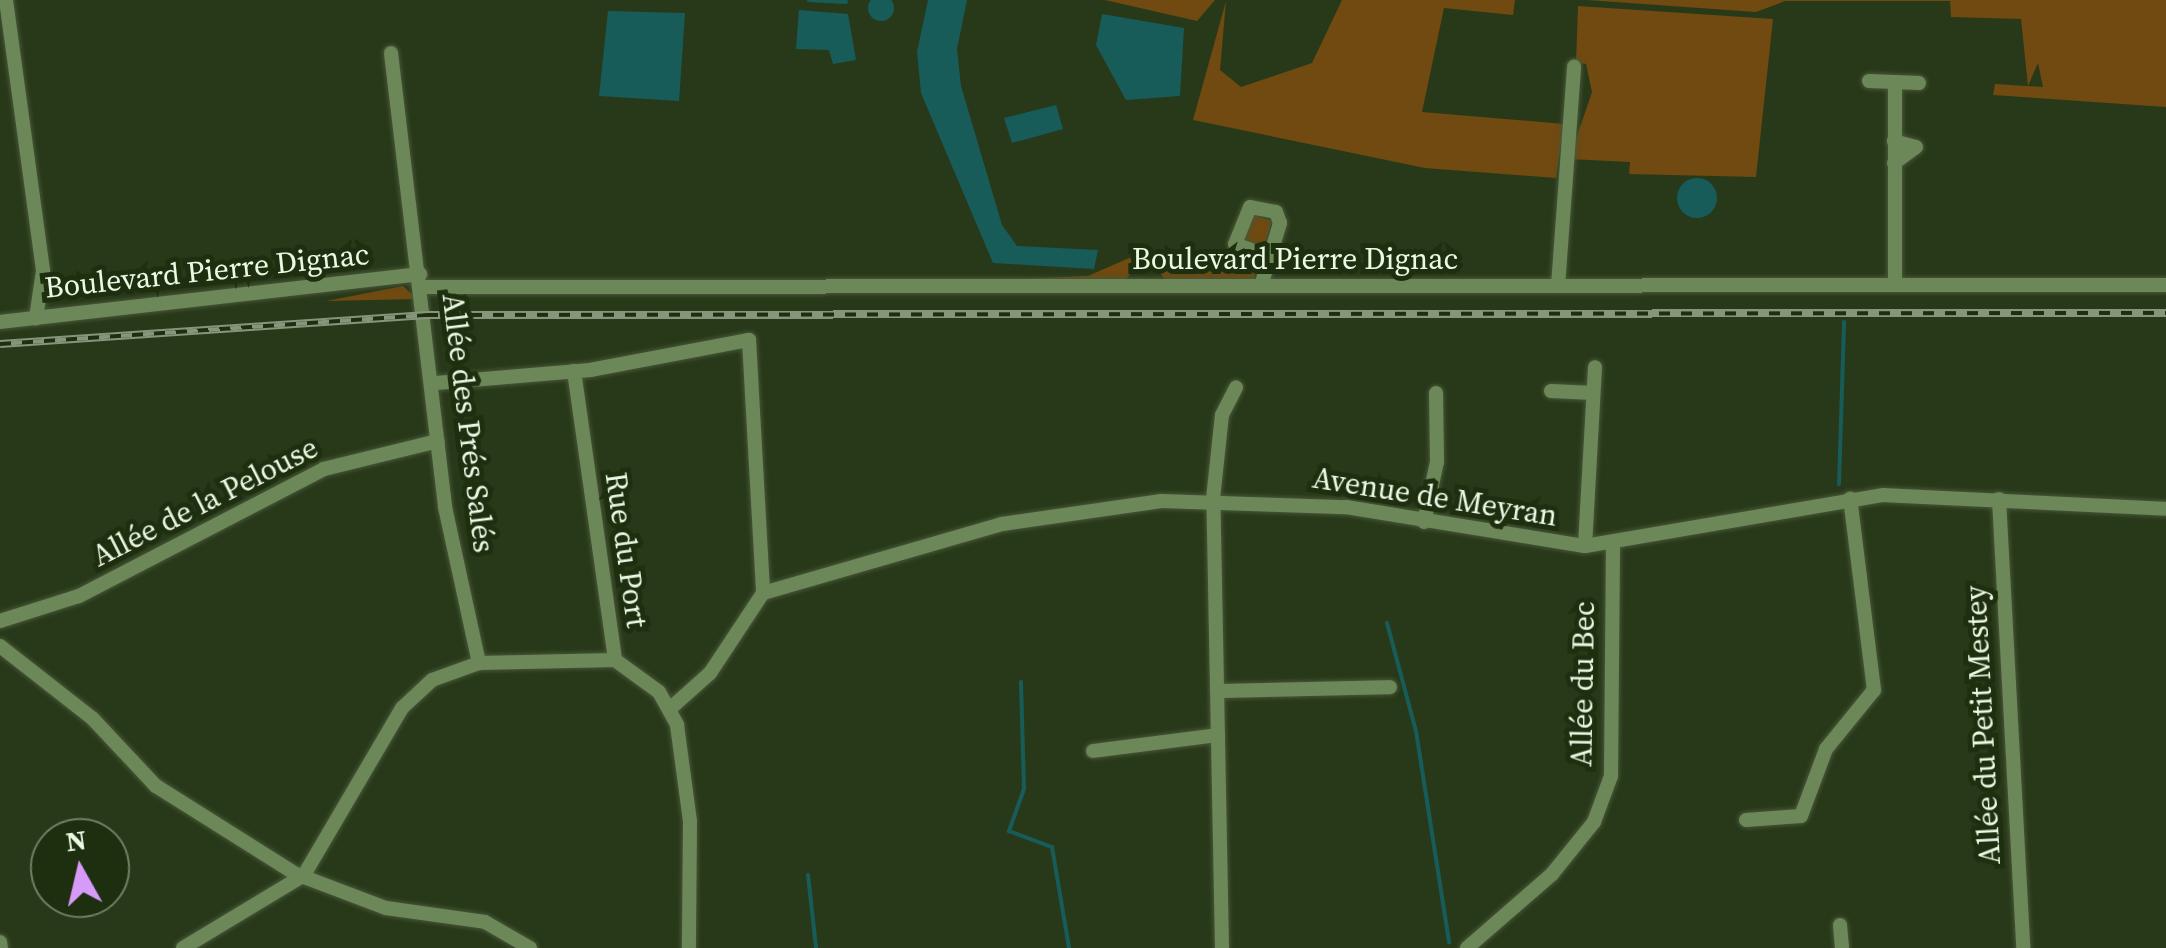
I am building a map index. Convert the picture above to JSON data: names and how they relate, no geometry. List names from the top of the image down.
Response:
{
  "streets": {
    "street": [
      "Boulevard Pierre Dignac",
      "Allée des Prés Salés",
      "Avenue de Meyran",
      "Allée de la Pelouse",
      "Rue du Port",
      "Allée du Bec",
      "Allée du Petit Mestey"
    ]
  },
  "crossings": [
    ["Boulevard Pierre Dignac", "Allée des Prés Salés"],
    ["Allée des Prés Salés", "Allée de la Pelouse"],
    ["Avenue de Meyran", "Allée du Bec"],
    ["Avenue de Meyran", "Allée du Petit Mestey"]
  ],
  "north": "top"
}
